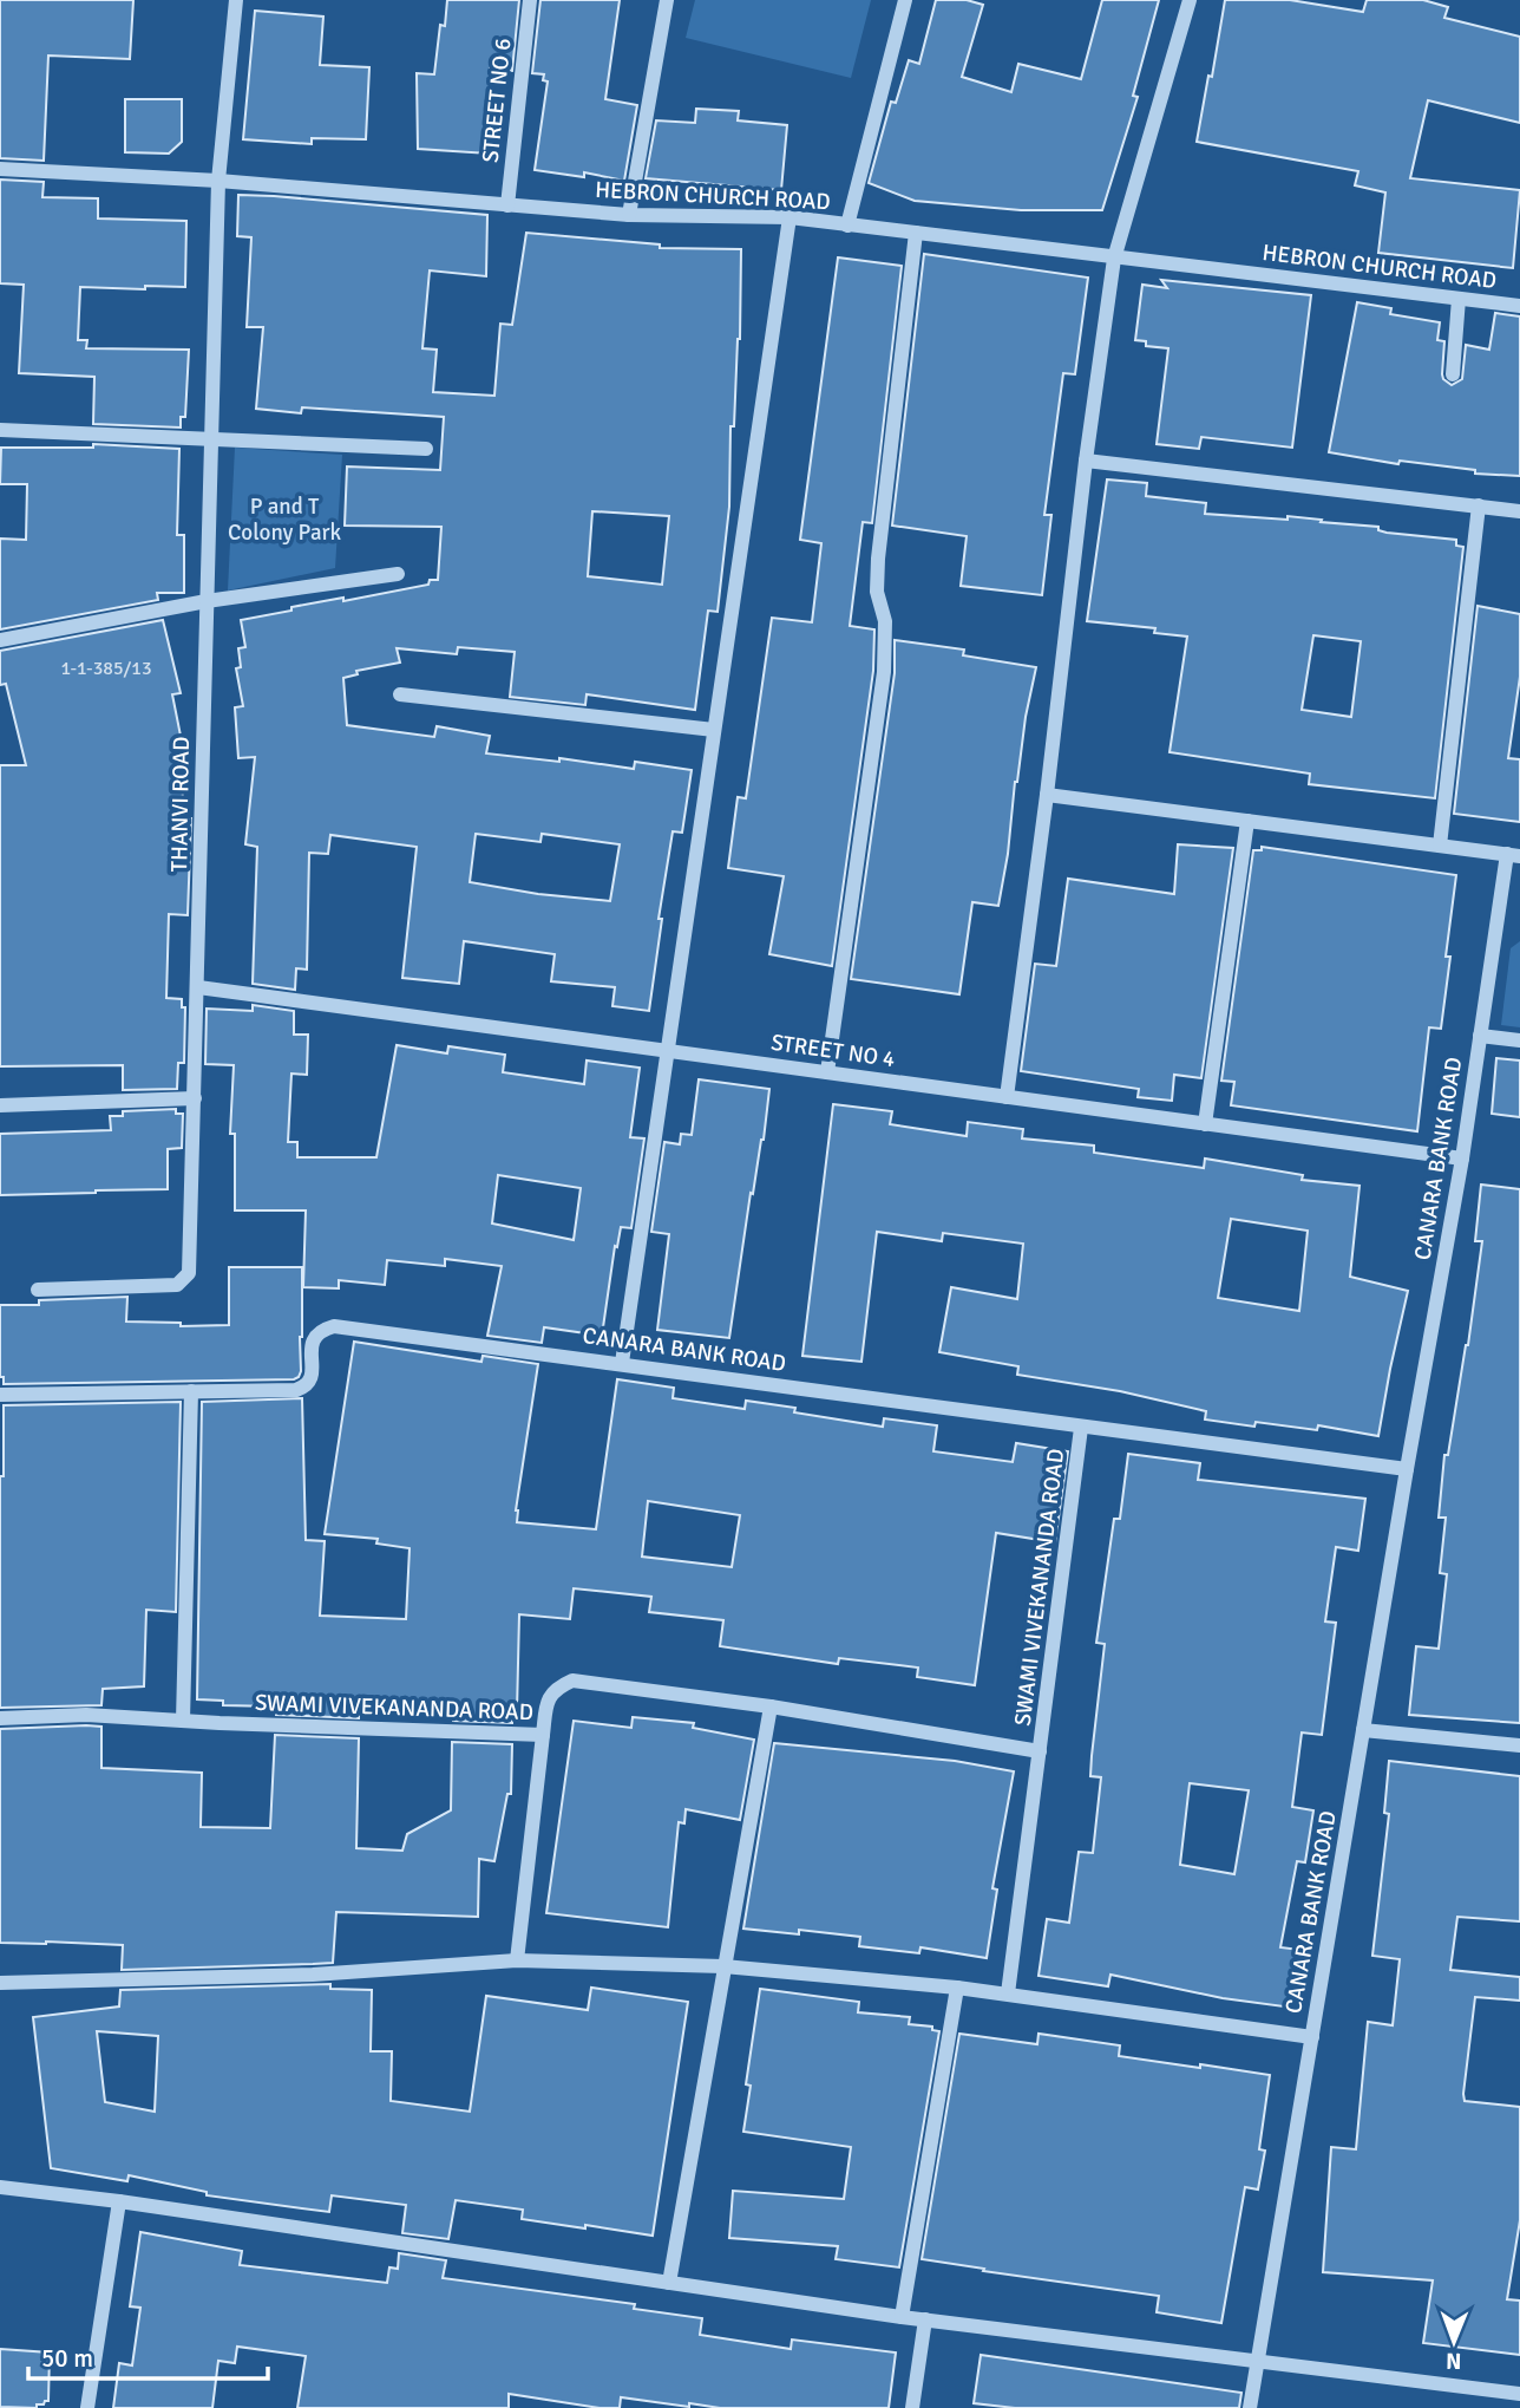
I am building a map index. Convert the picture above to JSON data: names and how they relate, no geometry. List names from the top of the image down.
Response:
{
  "streets": {
    "street": [
      "STREET NO 6",
      "HEBRON CHURCH ROAD",
      "THANVI ROAD",
      "STREET NO 4",
      "CANARA BANK ROAD",
      "SWAMI VIVEKANANDA ROAD"
    ]
  },
  "crossings": [
    ["STREET NO 6", "HEBRON CHURCH ROAD"],
    ["HEBRON CHURCH ROAD", "THANVI ROAD"],
    ["THANVI ROAD", "STREET NO 4"],
    ["STREET NO 4", "CANARA BANK ROAD"],
    ["CANARA BANK ROAD", "SWAMI VIVEKANANDA ROAD"]
  ],
  "parks": ["P and T Colony Park"],
  "house_numbers": ["1-1-385/13"],
  "scale_bar": "50 m",
  "north": "bottom"
}
